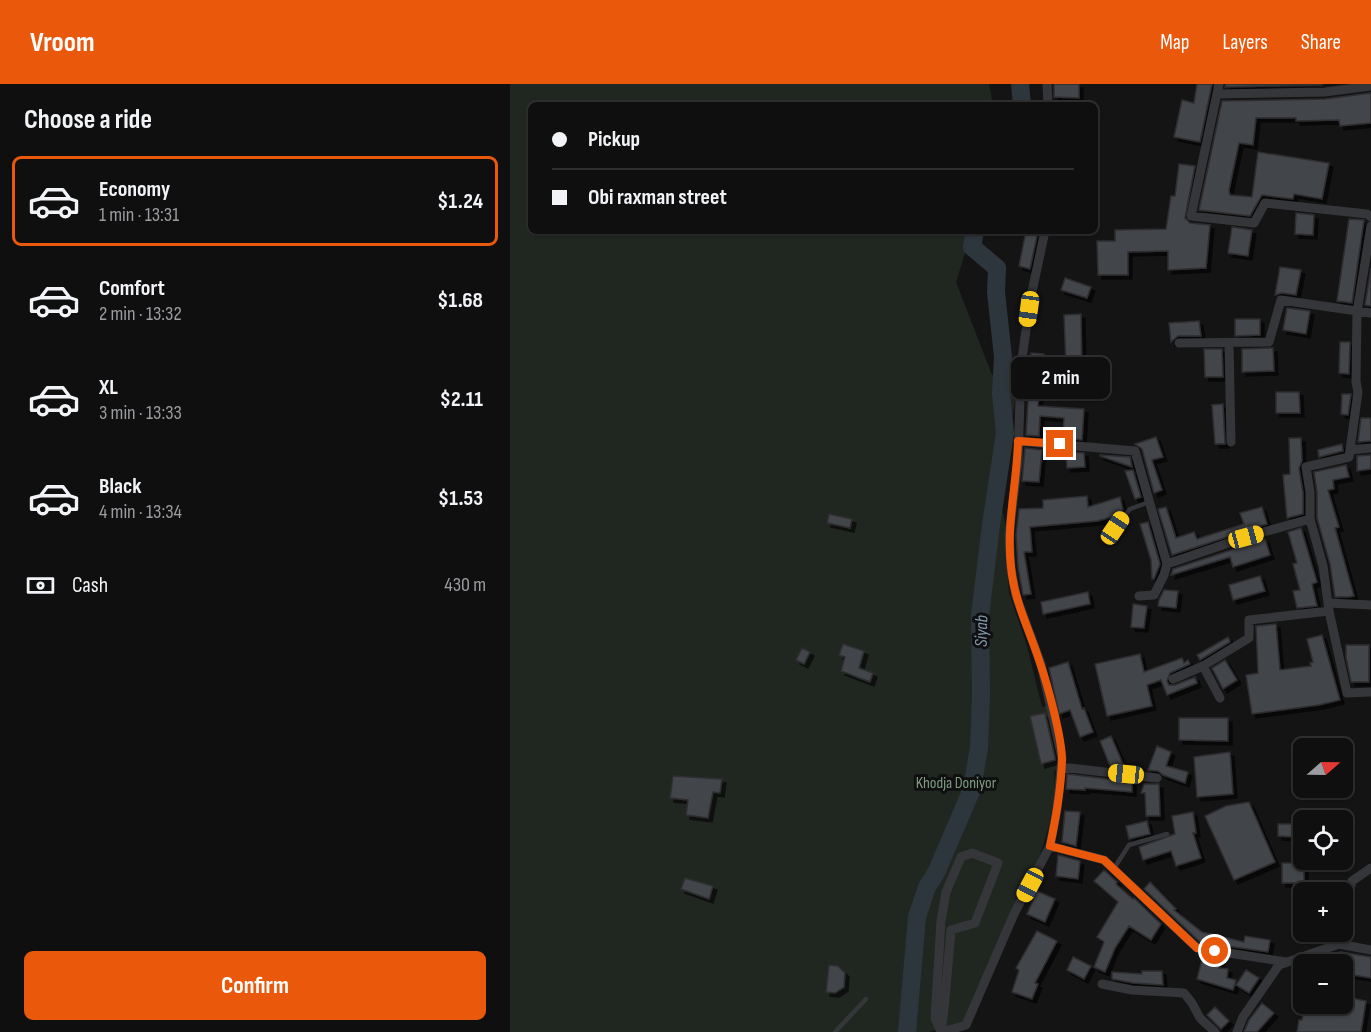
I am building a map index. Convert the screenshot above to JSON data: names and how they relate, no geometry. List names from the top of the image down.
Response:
{
  "water": ["Siyab"],
  "parks": ["Khodja Doniyor"],
  "north": "right",
  "page": {
    "header": "Vroom",
    "nav": ["Map", "Layers", "Share"],
    "heading": "Choose a ride",
    "banner": ["Pickup", "Obi raxman street"],
    "list": [
      {
        "name": "Economy",
        "note": "1 min · 13:31",
        "value": "$1.24"
      },
      {
        "name": "Comfort",
        "note": "2 min · 13:32",
        "value": "$1.68"
      },
      {
        "name": "XL",
        "note": "3 min · 13:33",
        "value": "$2.11"
      },
      {
        "name": "Black",
        "note": "4 min · 13:34",
        "value": "$1.53"
      }
    ],
    "bubble": "2 min",
    "pay": ["Cash", "430 m"],
    "map_buttons": ["+", "−"],
    "buttons": "Confirm"
  }
}
